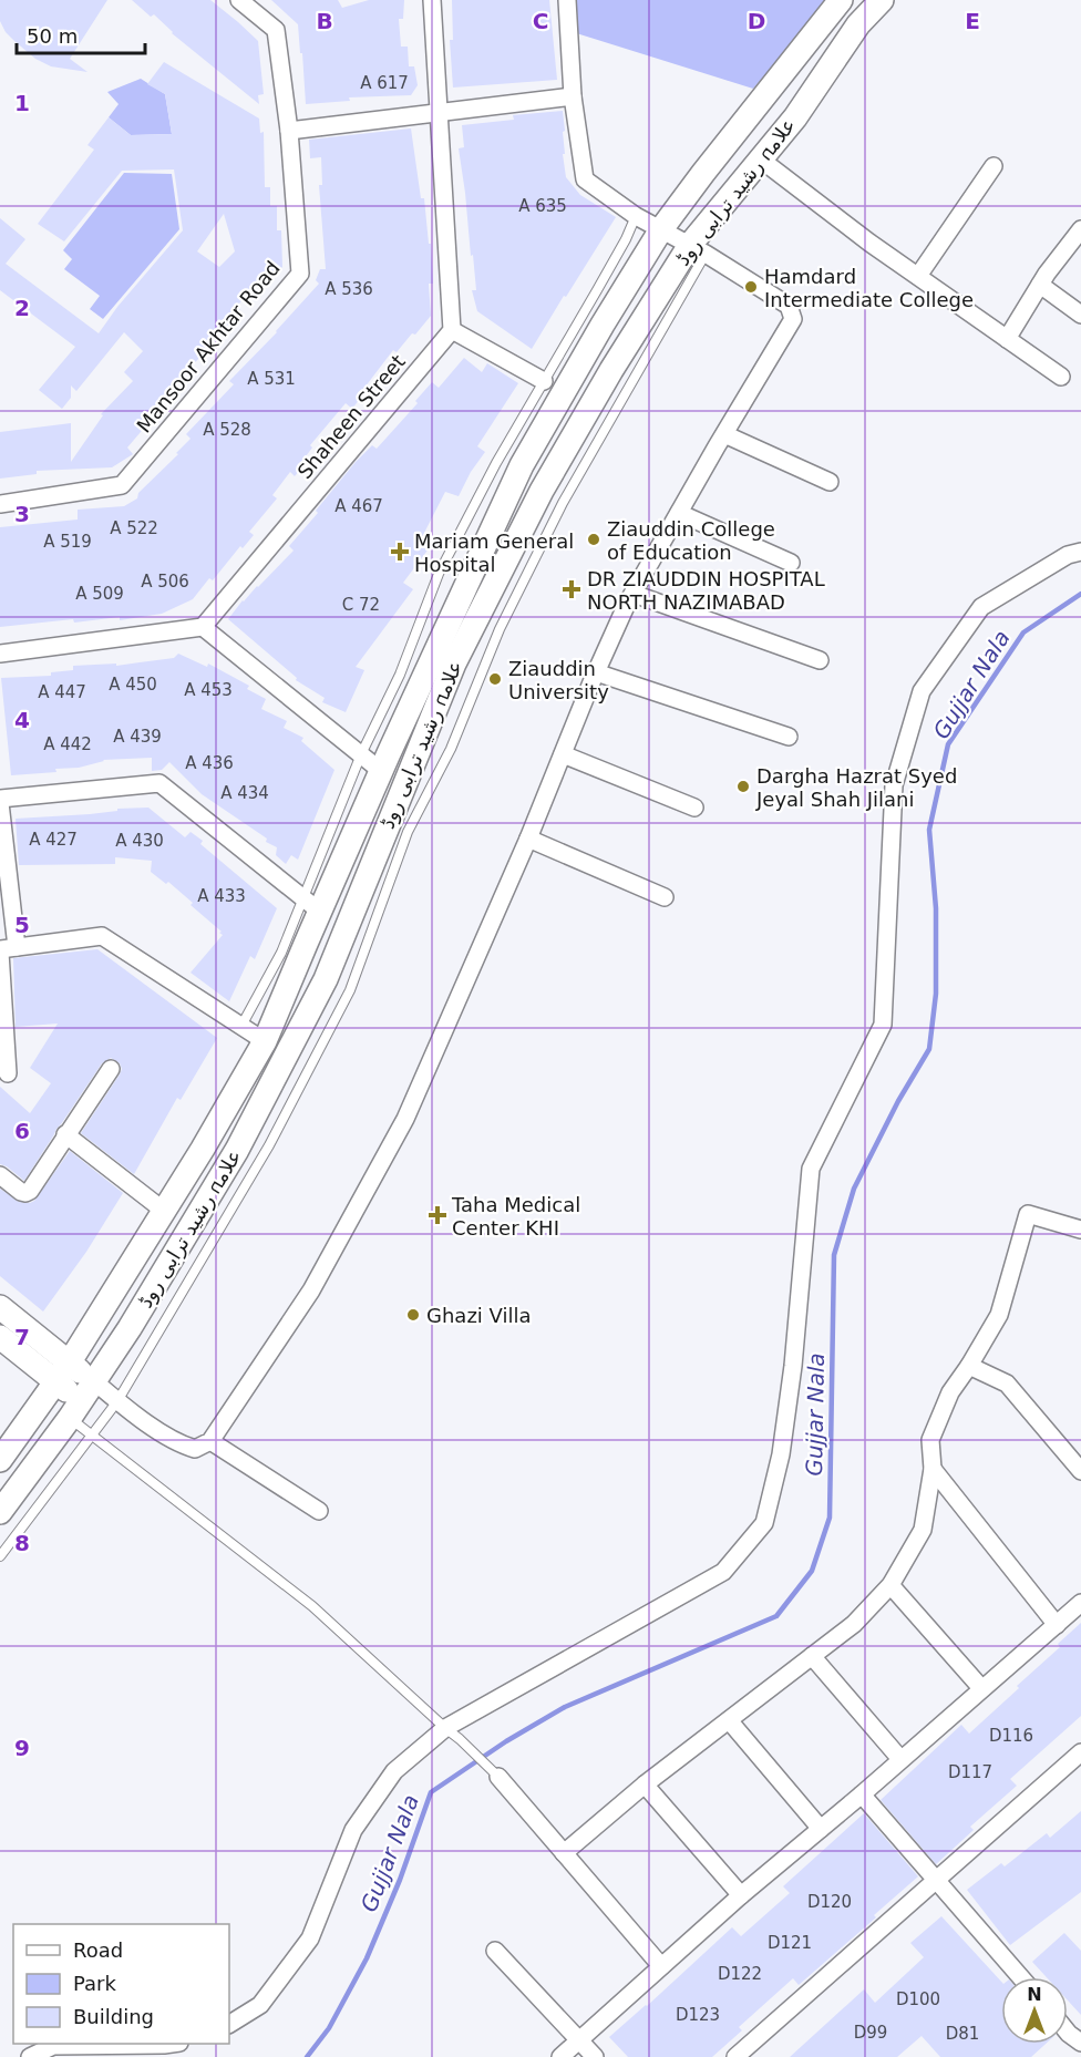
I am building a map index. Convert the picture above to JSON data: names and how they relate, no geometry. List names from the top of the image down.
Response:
{
  "streets": {
    "main road": ["علامہ رشید ترابی روڈ"],
    "street": ["Mansoor Akhtar Road", "Shaheen Street"]
  },
  "water": ["Gujjar Nala"],
  "places": {
    "other": [
      "Hamdard Intermediate College",
      "Ziauddin College of Education",
      "Ziauddin University",
      "Dargha Hazrat Syed Jeyal Shah Jilani",
      "Ghazi Villa"
    ],
    "health": ["Mariam General Hospital", "DR ZIAUDDIN HOSPITAL NORTH NAZIMABAD", "Taha Medical Center KHI"]
  },
  "house_numbers": [
    "A 617",
    "A 635",
    "A 536",
    "A 531",
    "A 528",
    "A 467",
    "A 522",
    "A 519",
    "A 506",
    "A 509",
    "C 72",
    "A 450",
    "A 453",
    "A 447",
    "A 439",
    "A 442",
    "A 436",
    "A 434",
    "A 427",
    "A 430",
    "A 433",
    "D116",
    "D117",
    "D120",
    "D121",
    "D122",
    "D100",
    "D123",
    "D99",
    "D81"
  ],
  "legend": ["Road", "Park", "Building"],
  "scale_bar": "50 m",
  "north": "top",
  "grid": {
    "columns": [
      "B",
      "C",
      "D",
      "E"
    ],
    "rows": [
      "1",
      "2",
      "3",
      "4",
      "5",
      "6",
      "7",
      "8",
      "9"
    ]
  }
}
